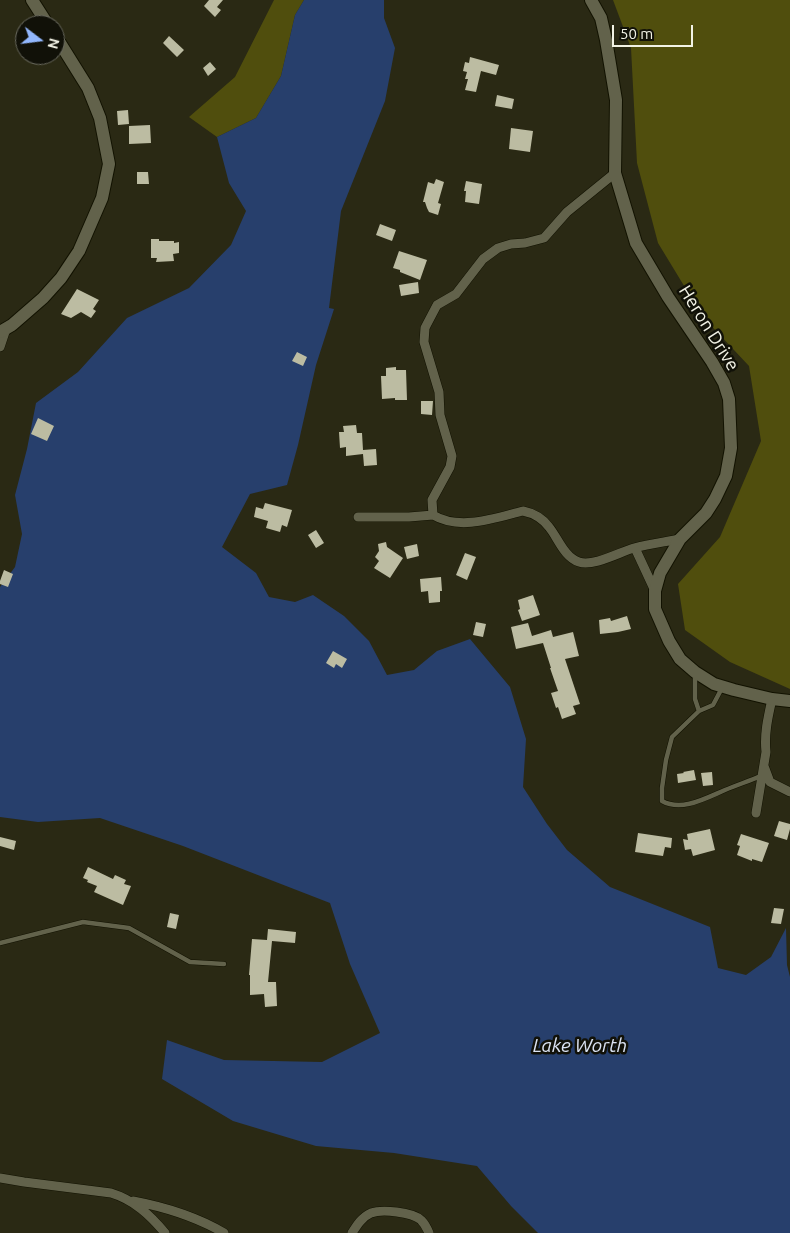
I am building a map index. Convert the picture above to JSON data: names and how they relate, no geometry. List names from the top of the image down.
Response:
{
  "streets": {
    "street": ["Heron Drive"]
  },
  "water": ["Lake Worth"],
  "scale_bar": "50 m",
  "north": "right"
}
